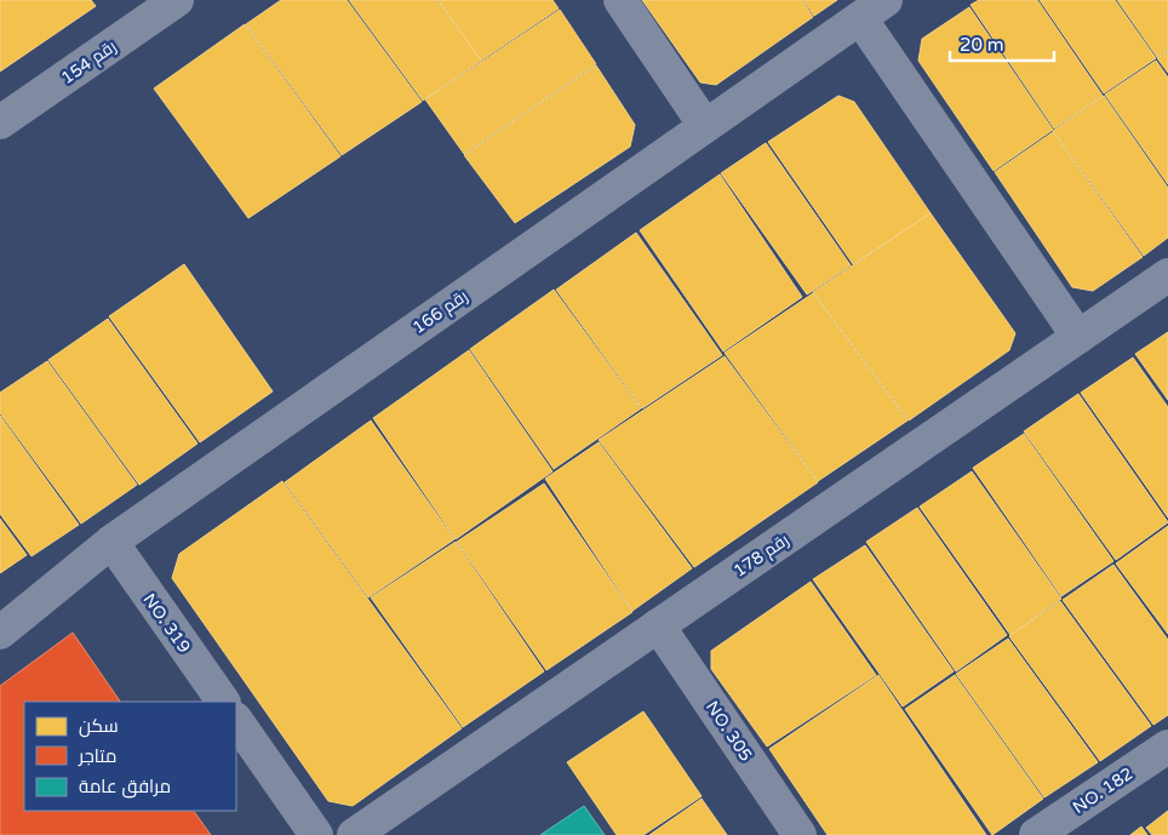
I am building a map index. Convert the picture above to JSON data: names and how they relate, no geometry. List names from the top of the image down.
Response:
{
  "streets": {
    "street": [
      "رقم 154",
      "رقم 166",
      "رقم 178",
      "NO. 319",
      "NO. 305",
      "NO. 182"
    ]
  },
  "crossings": [
    ["رقم 166", "NO. 319"],
    ["رقم 178", "NO. 305"]
  ],
  "legend": ["سكن", "متاجر", "مرافق عامة"],
  "scale_bar": "20 m"
}
